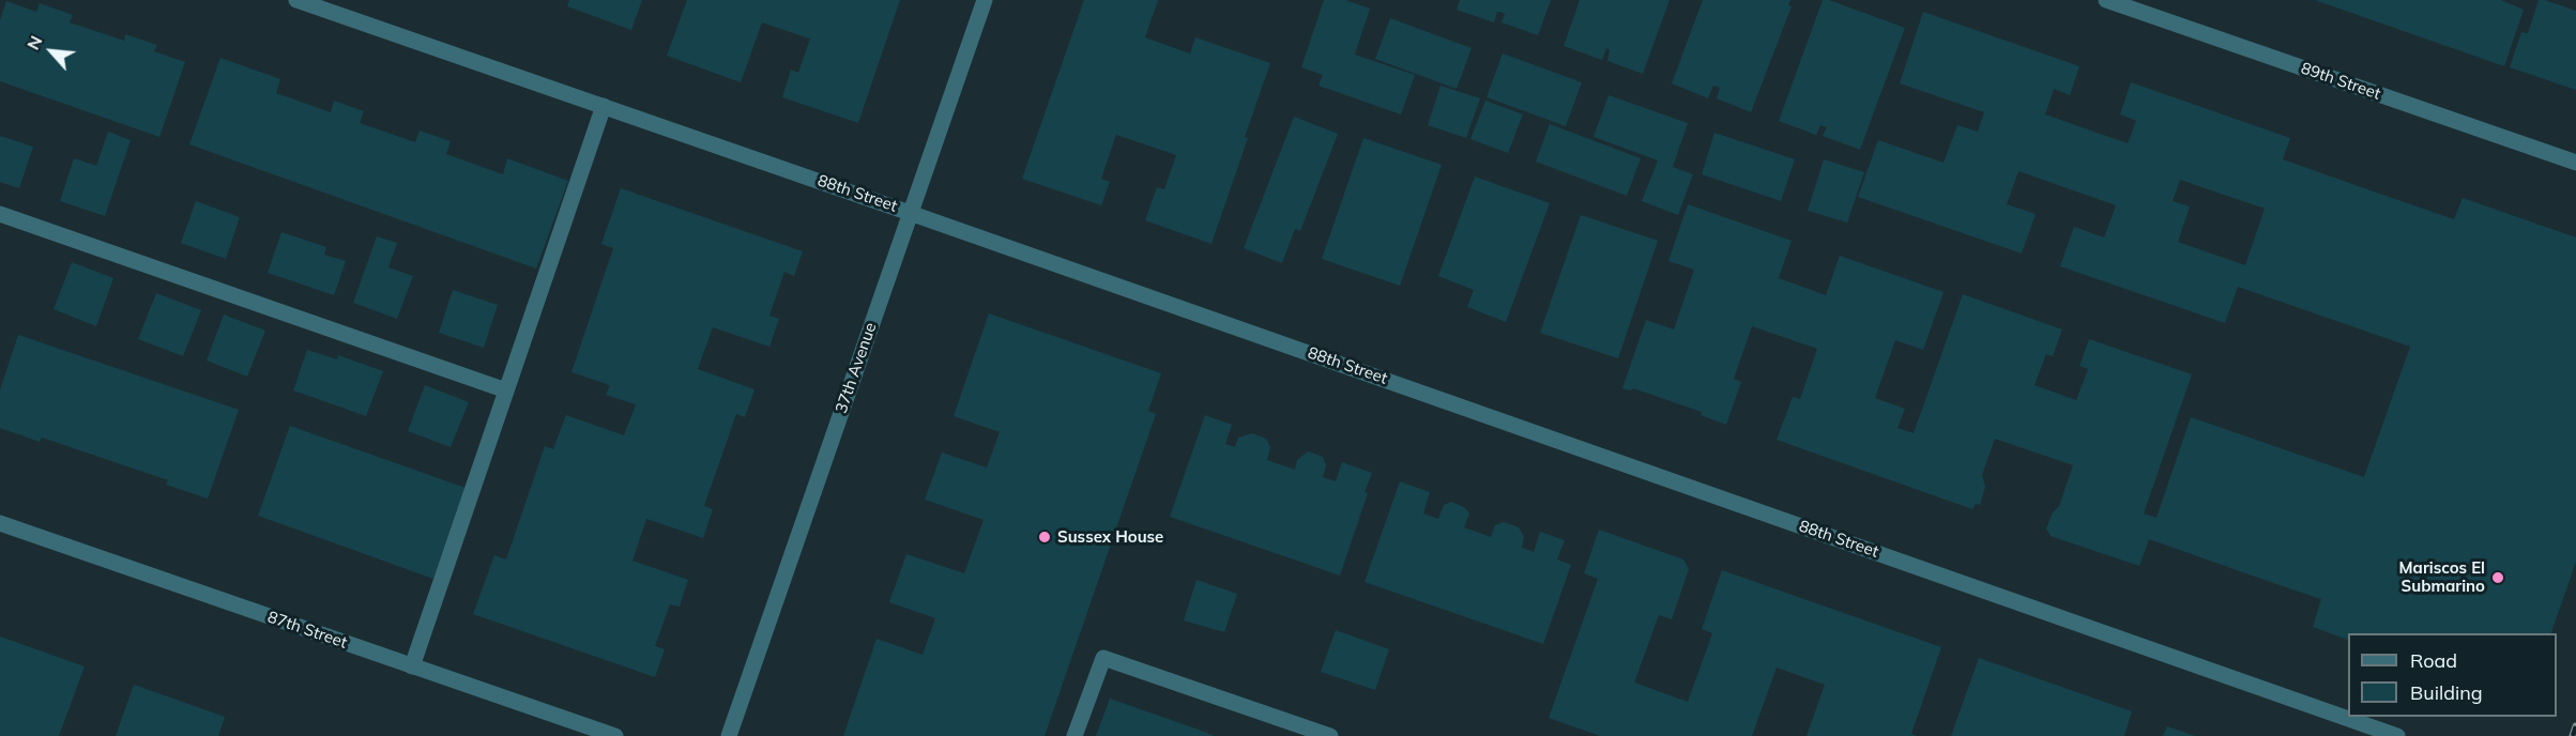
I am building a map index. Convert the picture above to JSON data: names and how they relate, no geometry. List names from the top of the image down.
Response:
{
  "streets": {
    "street": [
      "89th Street",
      "88th Street",
      "37th Avenue",
      "87th Street"
    ]
  },
  "crossings": [
    ["88th Street", "37th Avenue"]
  ],
  "places": ["Sussex House", "Mariscos El Submarino"],
  "legend": ["Road", "Building"],
  "north": "top left"
}
